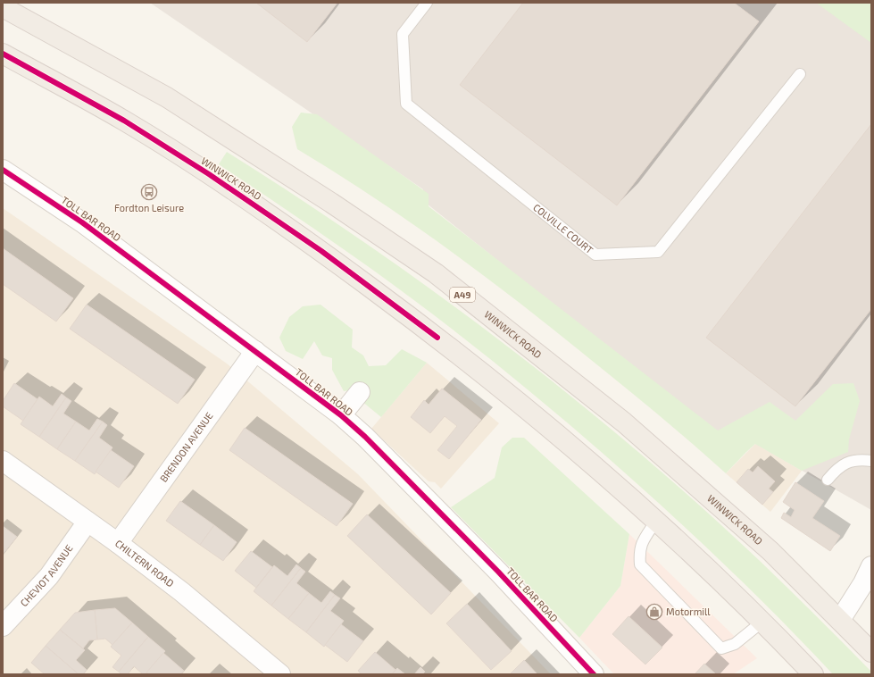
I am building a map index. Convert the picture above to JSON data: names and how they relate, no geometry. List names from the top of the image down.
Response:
{
  "streets": {
    "highway": ["WINWICK ROAD", "A49"],
    "street": [
      "TOLL BAR ROAD",
      "BRENDON AVENUE",
      "CHILTERN ROAD",
      "CHEVIOT AVENUE"
    ],
    "lane": ["COLVILLE COURT"]
  },
  "crossings": [
    ["TOLL BAR ROAD", "BRENDON AVENUE"],
    ["BRENDON AVENUE", "CHILTERN ROAD"],
    ["CHILTERN ROAD", "CHEVIOT AVENUE"]
  ],
  "places": {
    "bus stop": ["Fordton Leisure"],
    "shop": ["Motormill"]
  }
}
